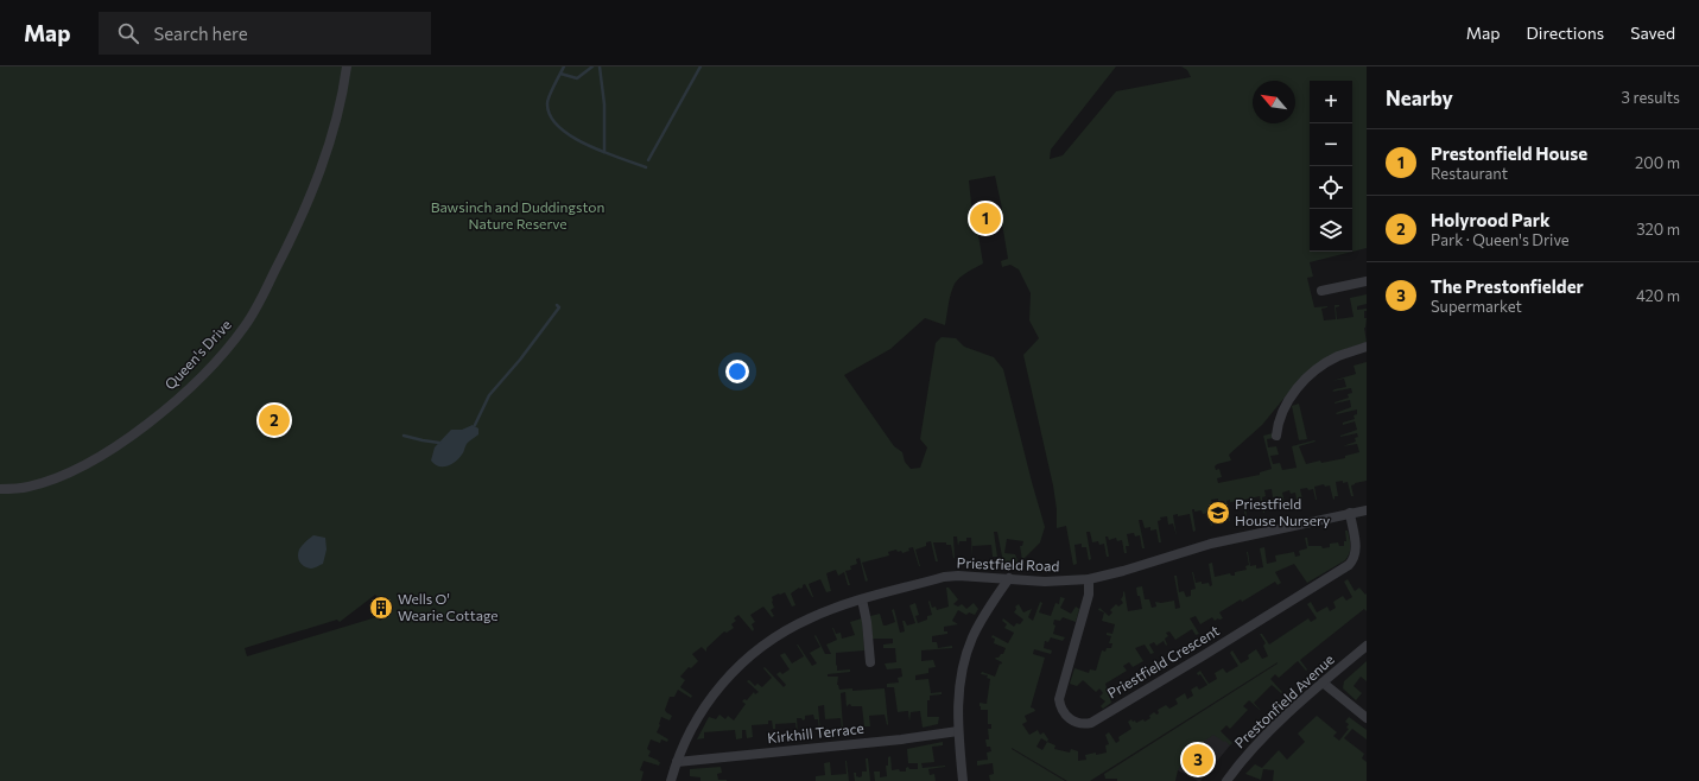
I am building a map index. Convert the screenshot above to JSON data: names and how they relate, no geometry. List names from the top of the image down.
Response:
{
  "streets": {
    "street": [
      "Queen's Drive",
      "Priestfield Road",
      "Priestfield Crescent",
      "Prestonfield Avenue",
      "Kirkhill Terrace"
    ]
  },
  "crossings": [
    ["Priestfield Road", "Priestfield Crescent"],
    ["Priestfield Road", "Kirkhill Terrace"]
  ],
  "parks": ["Bawsinch and Duddingston Nature Reserve"],
  "places": {
    "school or university": ["Priestfield House Nursery"],
    "building": ["Wells O' Wearie Cottage"]
  },
  "north": "top left",
  "page": {
    "header": "Map",
    "search": "Search here",
    "nav": ["Map", "Directions", "Saved"],
    "heading": ["Nearby", "3 results"],
    "map_buttons": ["+", "−"],
    "list": [
      {
        "mark": "1",
        "name": "Prestonfield House",
        "note": "Restaurant",
        "value": "200 m"
      },
      {
        "mark": "2",
        "name": "Holyrood Park",
        "note": "Park · Queen's Drive",
        "value": "320 m"
      },
      {
        "mark": "3",
        "name": "The Prestonfielder",
        "note": "Supermarket",
        "value": "420 m"
      }
    ],
    "pins": ["1", "2", "3"]
  }
}
